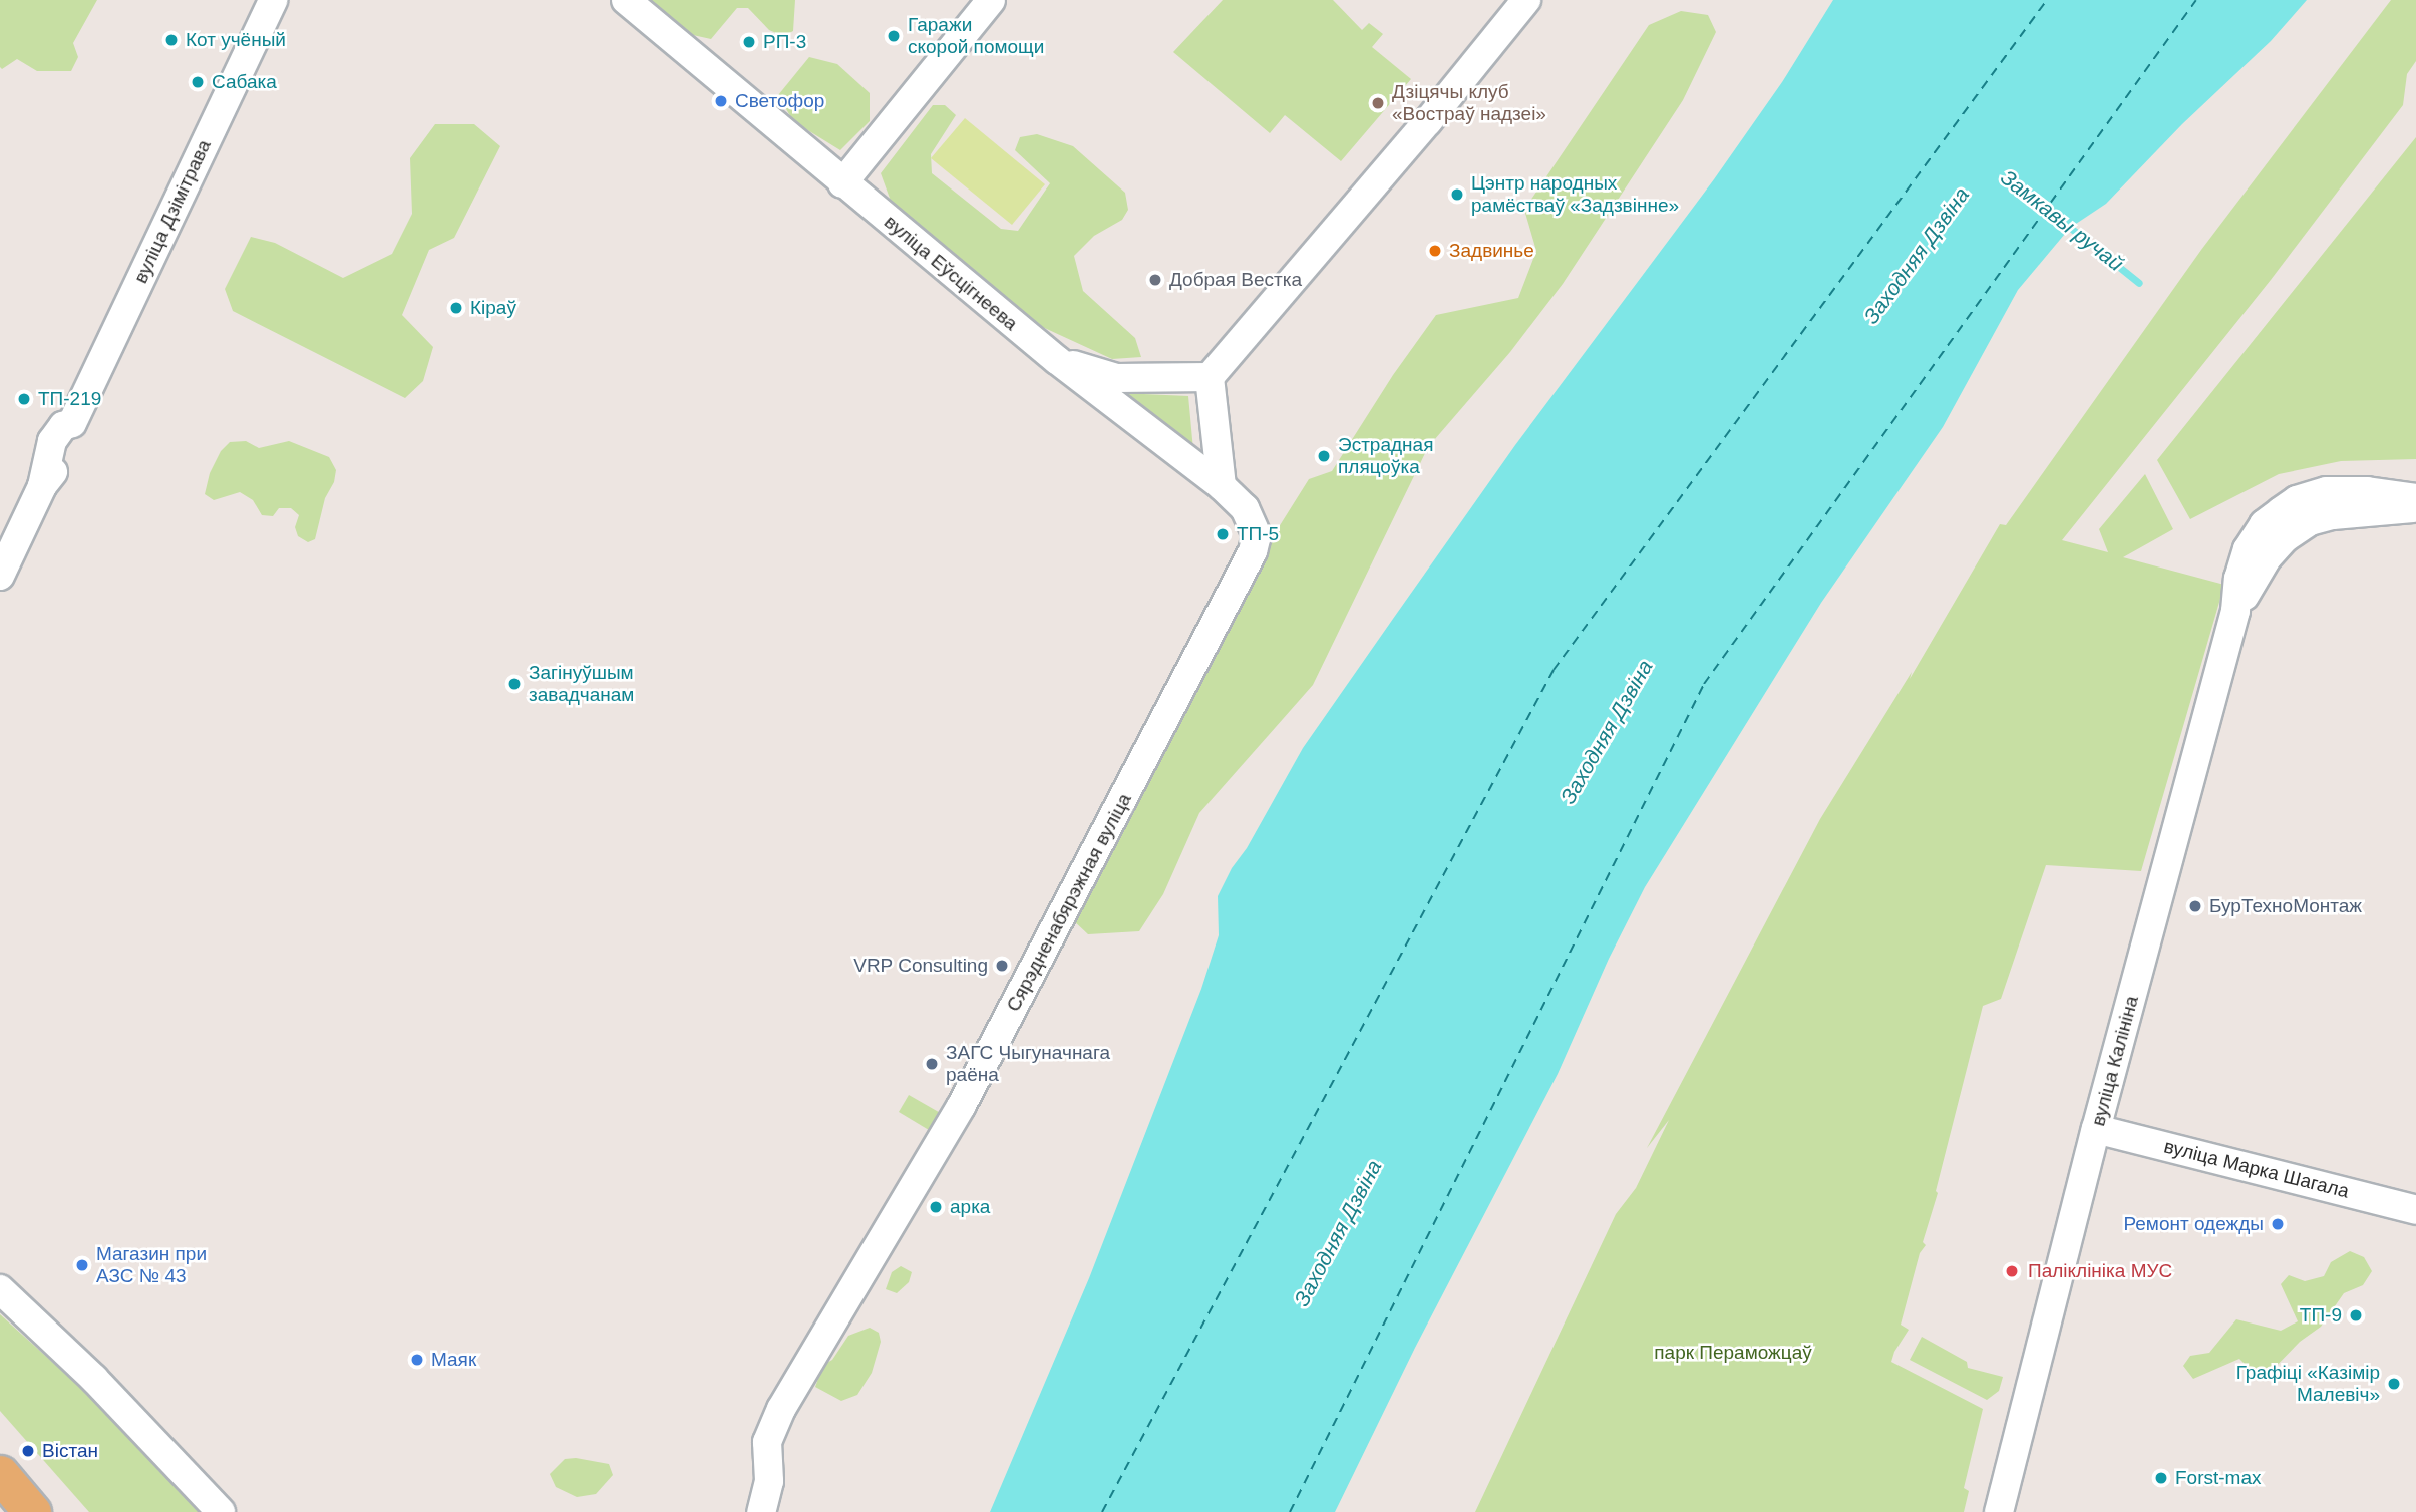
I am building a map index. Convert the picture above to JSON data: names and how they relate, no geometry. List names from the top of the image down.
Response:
{
  "streets": {
    "street": [
      "вуліца Дзімітрава",
      "вуліца Еўсцігнеева",
      "Сярэдненабярэжная вуліца",
      "вуліца Калініна",
      "вуліца Марка Шагала"
    ]
  },
  "crossings": [
    ["вуліца Еўсцігнеева", "Сярэдненабярэжная вуліца"],
    ["вуліца Калініна", "вуліца Марка Шагала"]
  ],
  "water": ["Замкавы ручай", "Заходняя Дзвіна"],
  "parks": ["парк Пераможцаў"],
  "places": [
    "Гаражи скорой помощи",
    "Кот учёный",
    "РП-3",
    "Сабака",
    "Светофор",
    "Дзіцячы клуб «Востраў надзеі»",
    "Цэнтр народных рамёстваў «Задзвінне»",
    "Задвинье",
    "Добрая Вестка",
    "Кіраў",
    "ТП-219",
    "Эстрадная пляцоўка",
    "ТП-5",
    "Загінуўшым завадчанам",
    "БурТехноМонтаж",
    "VRP Consulting",
    "ЗАГС Чыгуначнага раёна",
    "арка",
    "Ремонт одежды",
    "Магазин при АЗС № 43",
    "Паліклініка МУС",
    "ТП-9",
    "Маяк",
    "Графіці «Казімір Малевіч»",
    "Вістан",
    "Forst-max"
  ]
}
